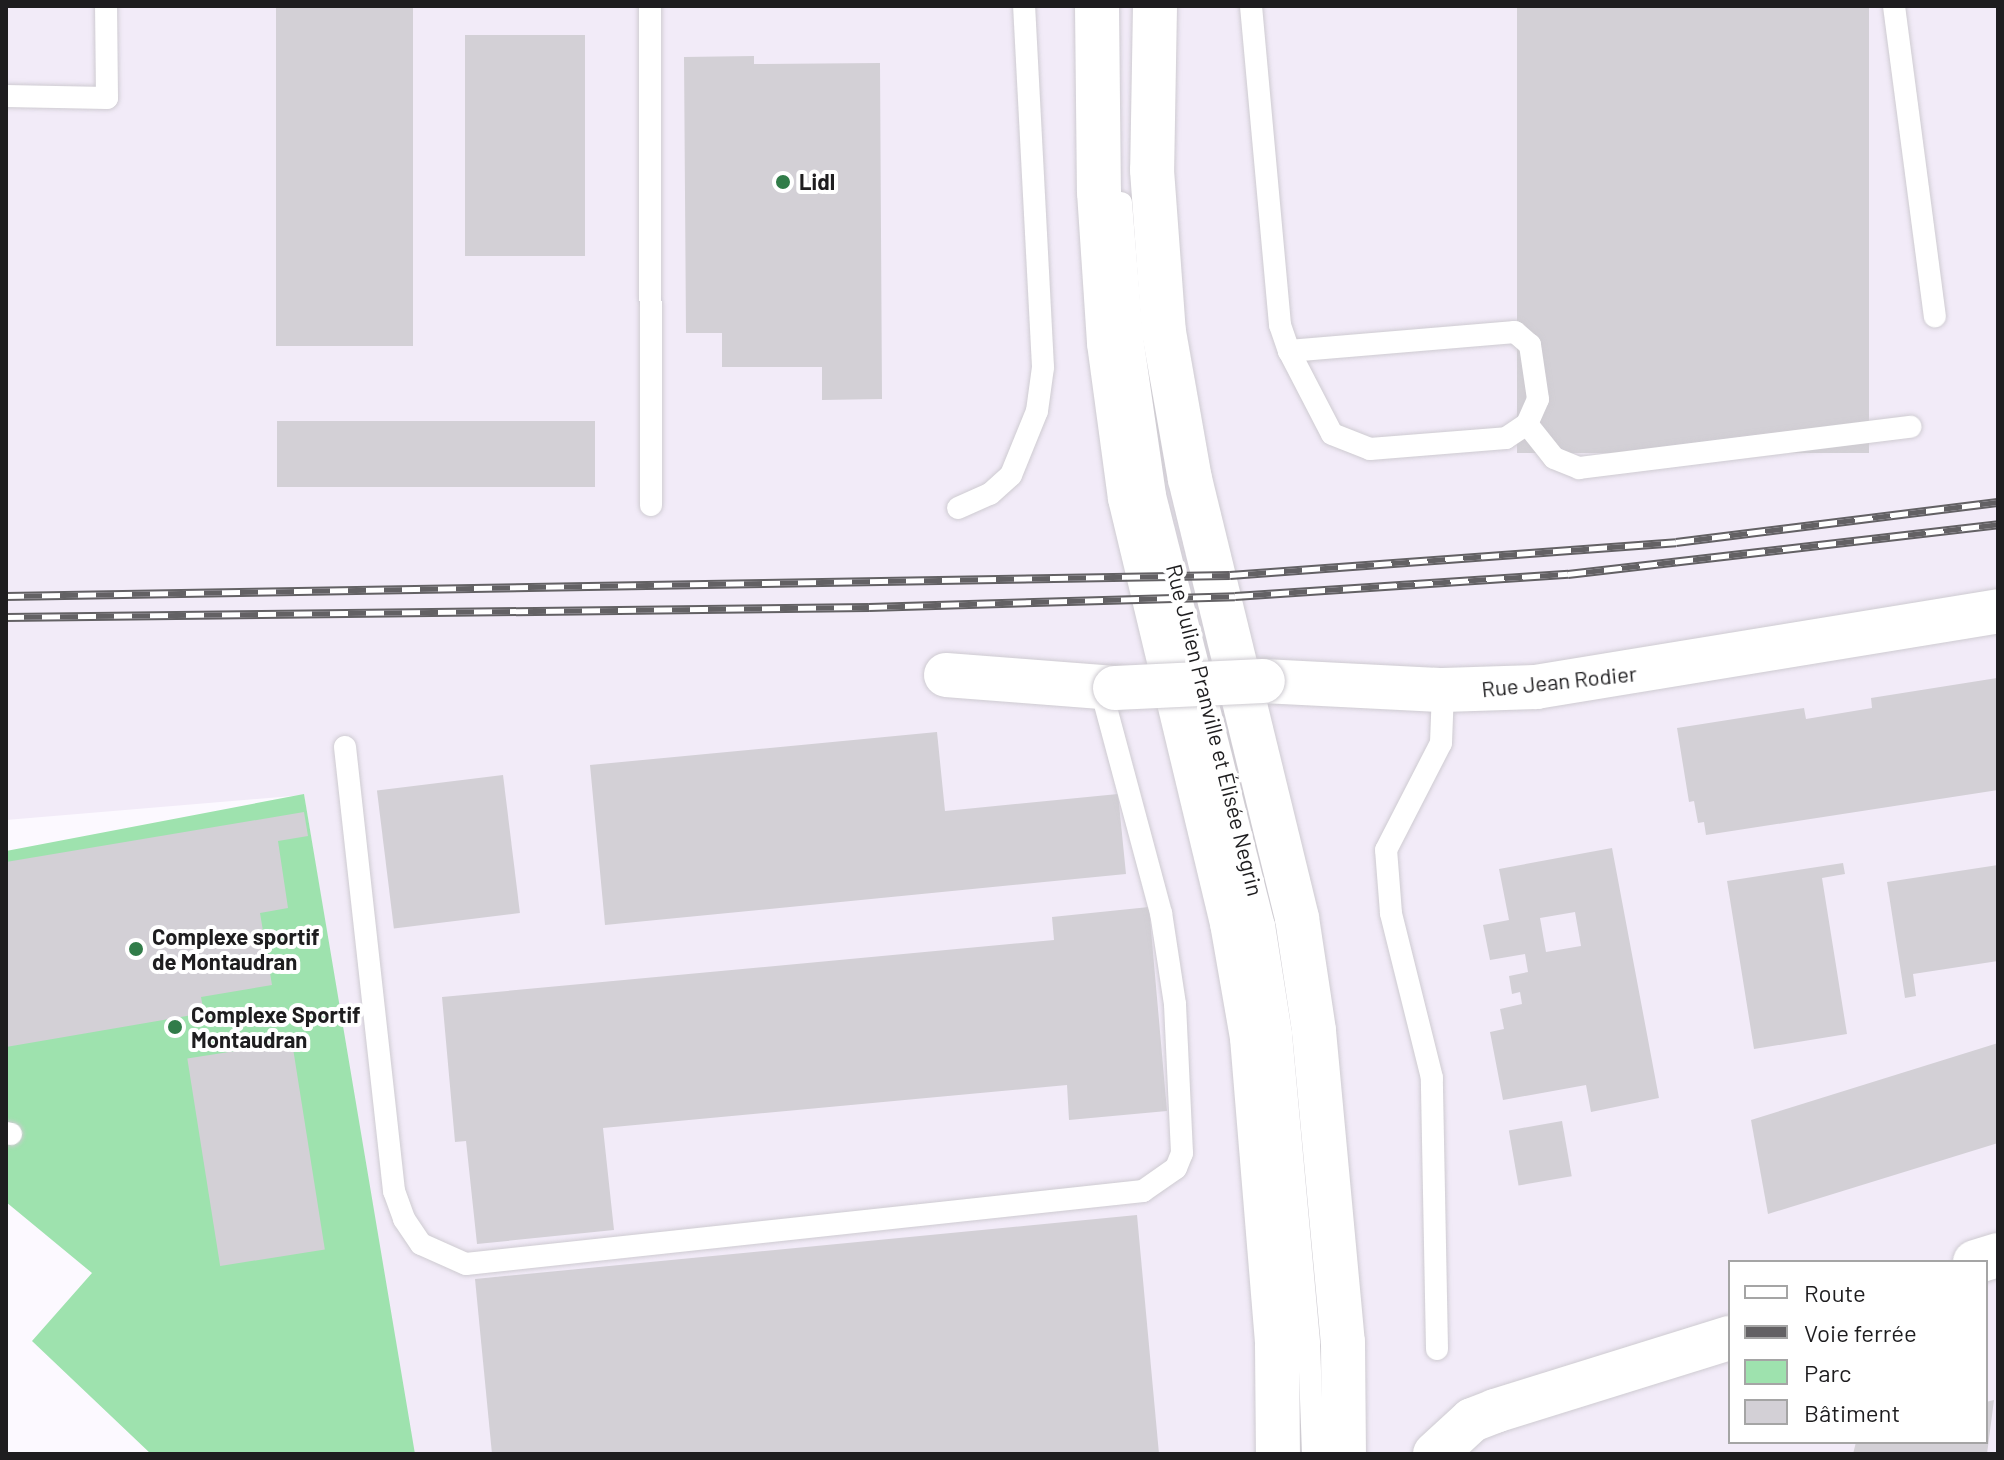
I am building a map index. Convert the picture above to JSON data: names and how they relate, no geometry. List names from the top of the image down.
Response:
{
  "streets": {
    "street": ["Rue Jean Rodier", "Rue Julien Pranville et Élisée Negrin"]
  },
  "places": ["Lidl", "Complexe sportif de Montaudran", "Complexe Sportif Montaudran"],
  "legend": [
    "Route",
    "Voie ferrée",
    "Parc",
    "Bâtiment"
  ]
}
